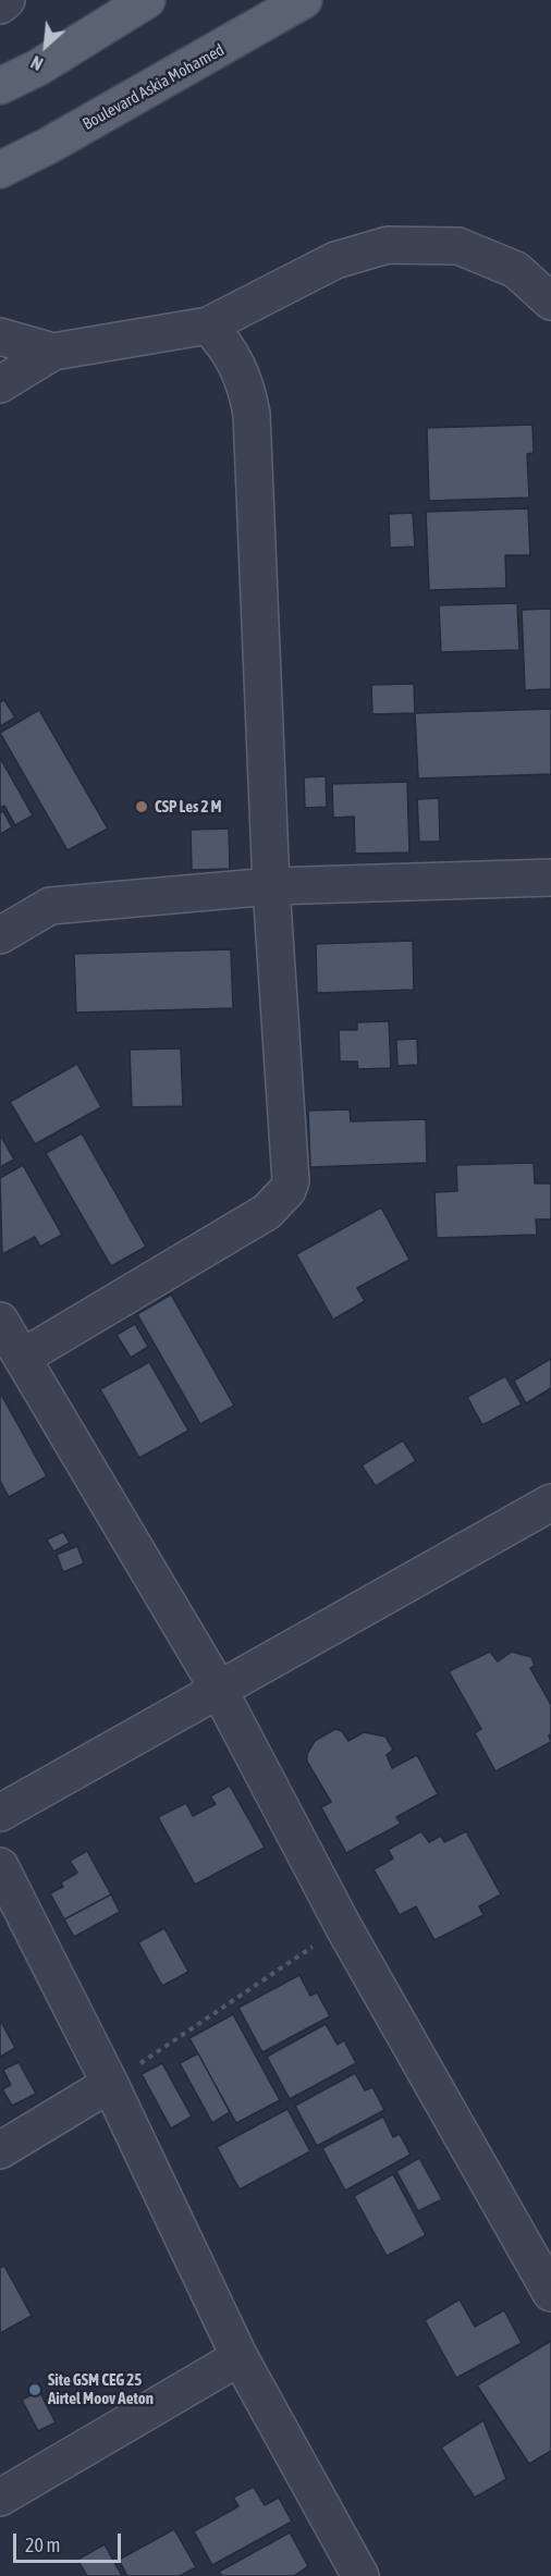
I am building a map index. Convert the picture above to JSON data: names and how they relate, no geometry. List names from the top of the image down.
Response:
{
  "streets": {
    "main road": ["Boulevard Askia Mohamed"]
  },
  "places": ["CSP Les 2 M", "Site GSM CEG 25 Airtel Moov Aeton"],
  "scale_bar": "20 m",
  "north": "bottom left"
}
